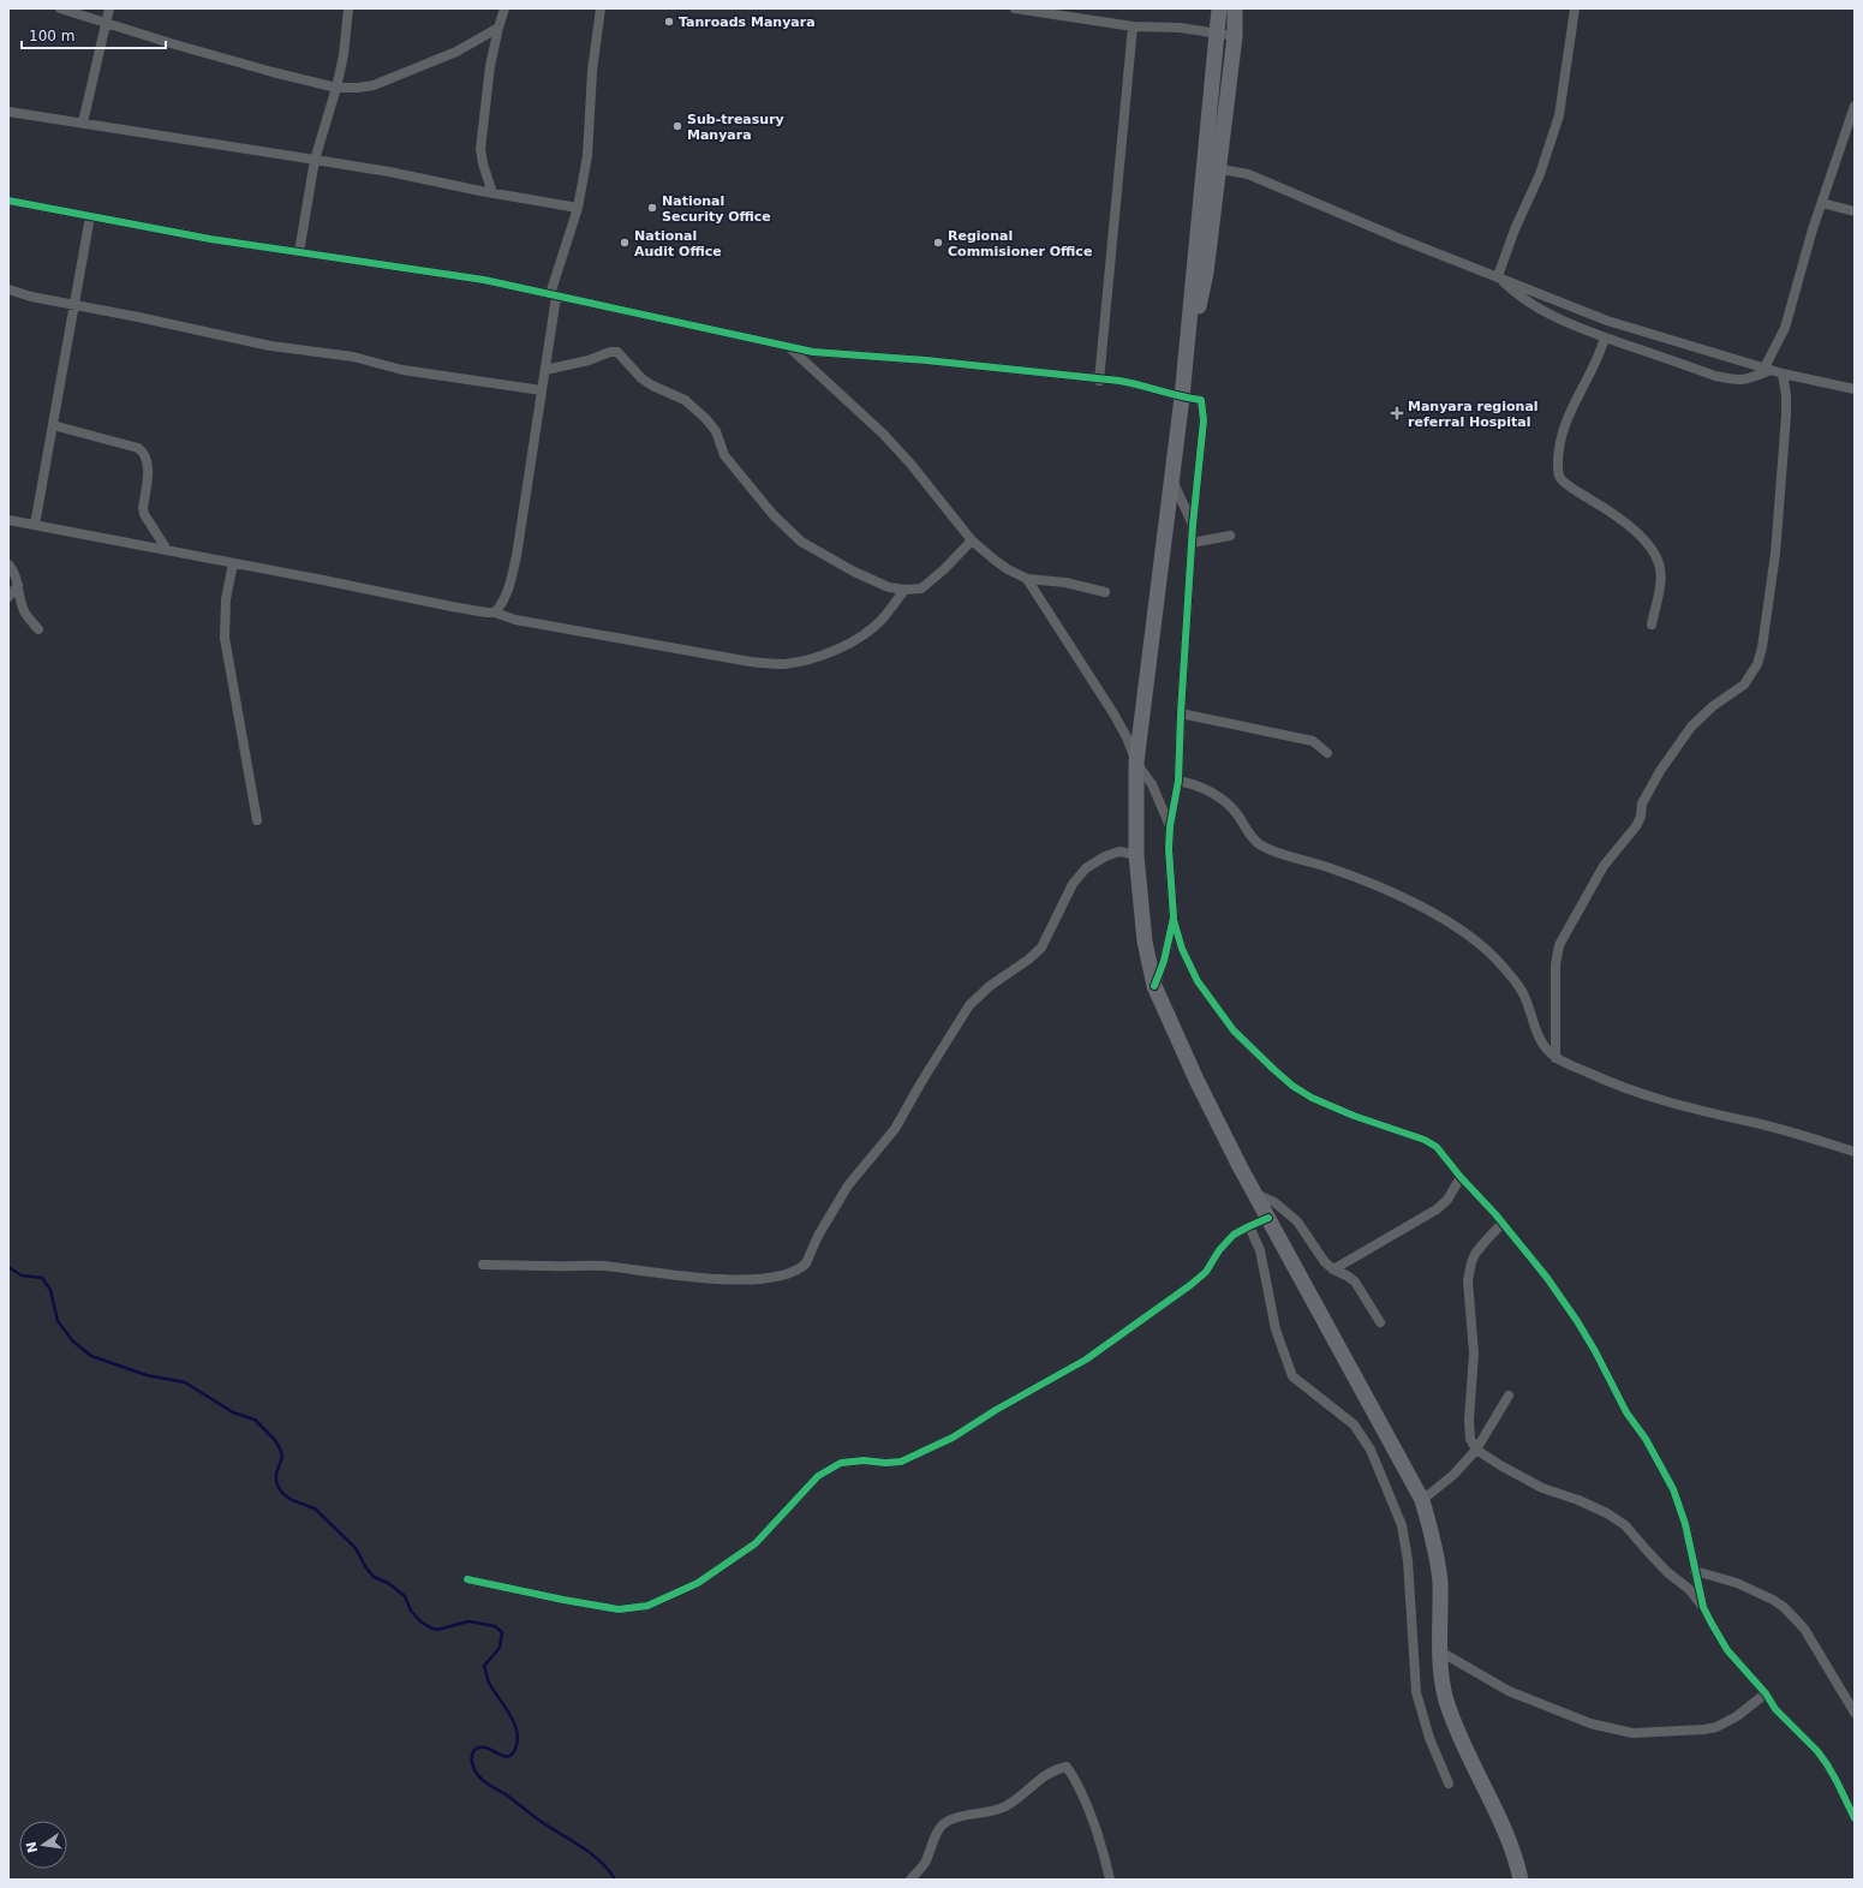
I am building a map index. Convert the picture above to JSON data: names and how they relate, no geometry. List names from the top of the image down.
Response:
{
  "places": {
    "other": [
      "Tanroads Manyara",
      "Sub-treasury Manyara",
      "National Security Office",
      "National Audit Office",
      "Regional Commisioner Office"
    ],
    "health": ["Manyara regional referral Hospital"]
  },
  "scale_bar": "100 m",
  "north": "left"
}
